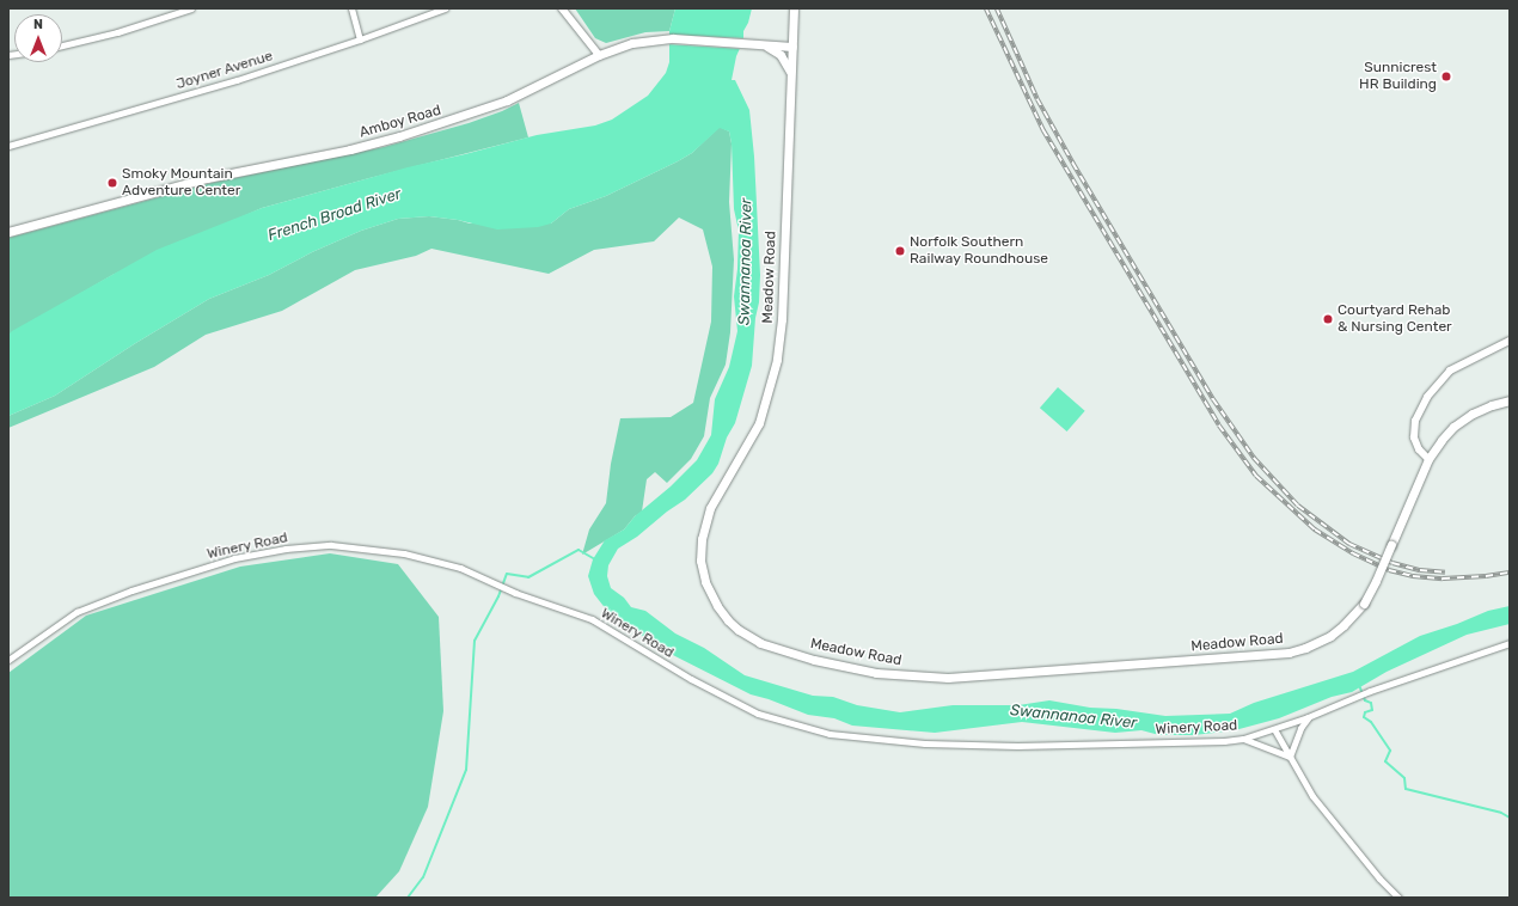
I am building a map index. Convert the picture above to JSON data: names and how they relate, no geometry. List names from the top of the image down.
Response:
{
  "streets": {
    "main road": ["Amboy Road", "Meadow Road"],
    "street": ["Joyner Avenue", "Winery Road"]
  },
  "crossings": [
    ["Amboy Road", "Meadow Road"]
  ],
  "water": ["French Broad River", "Swannanoa River"],
  "places": [
    "Sunnicrest HR Building",
    "Smoky Mountain Adventure Center",
    "Norfolk Southern Railway Roundhouse",
    "Courtyard Rehab & Nursing Center"
  ],
  "north": "top"
}
